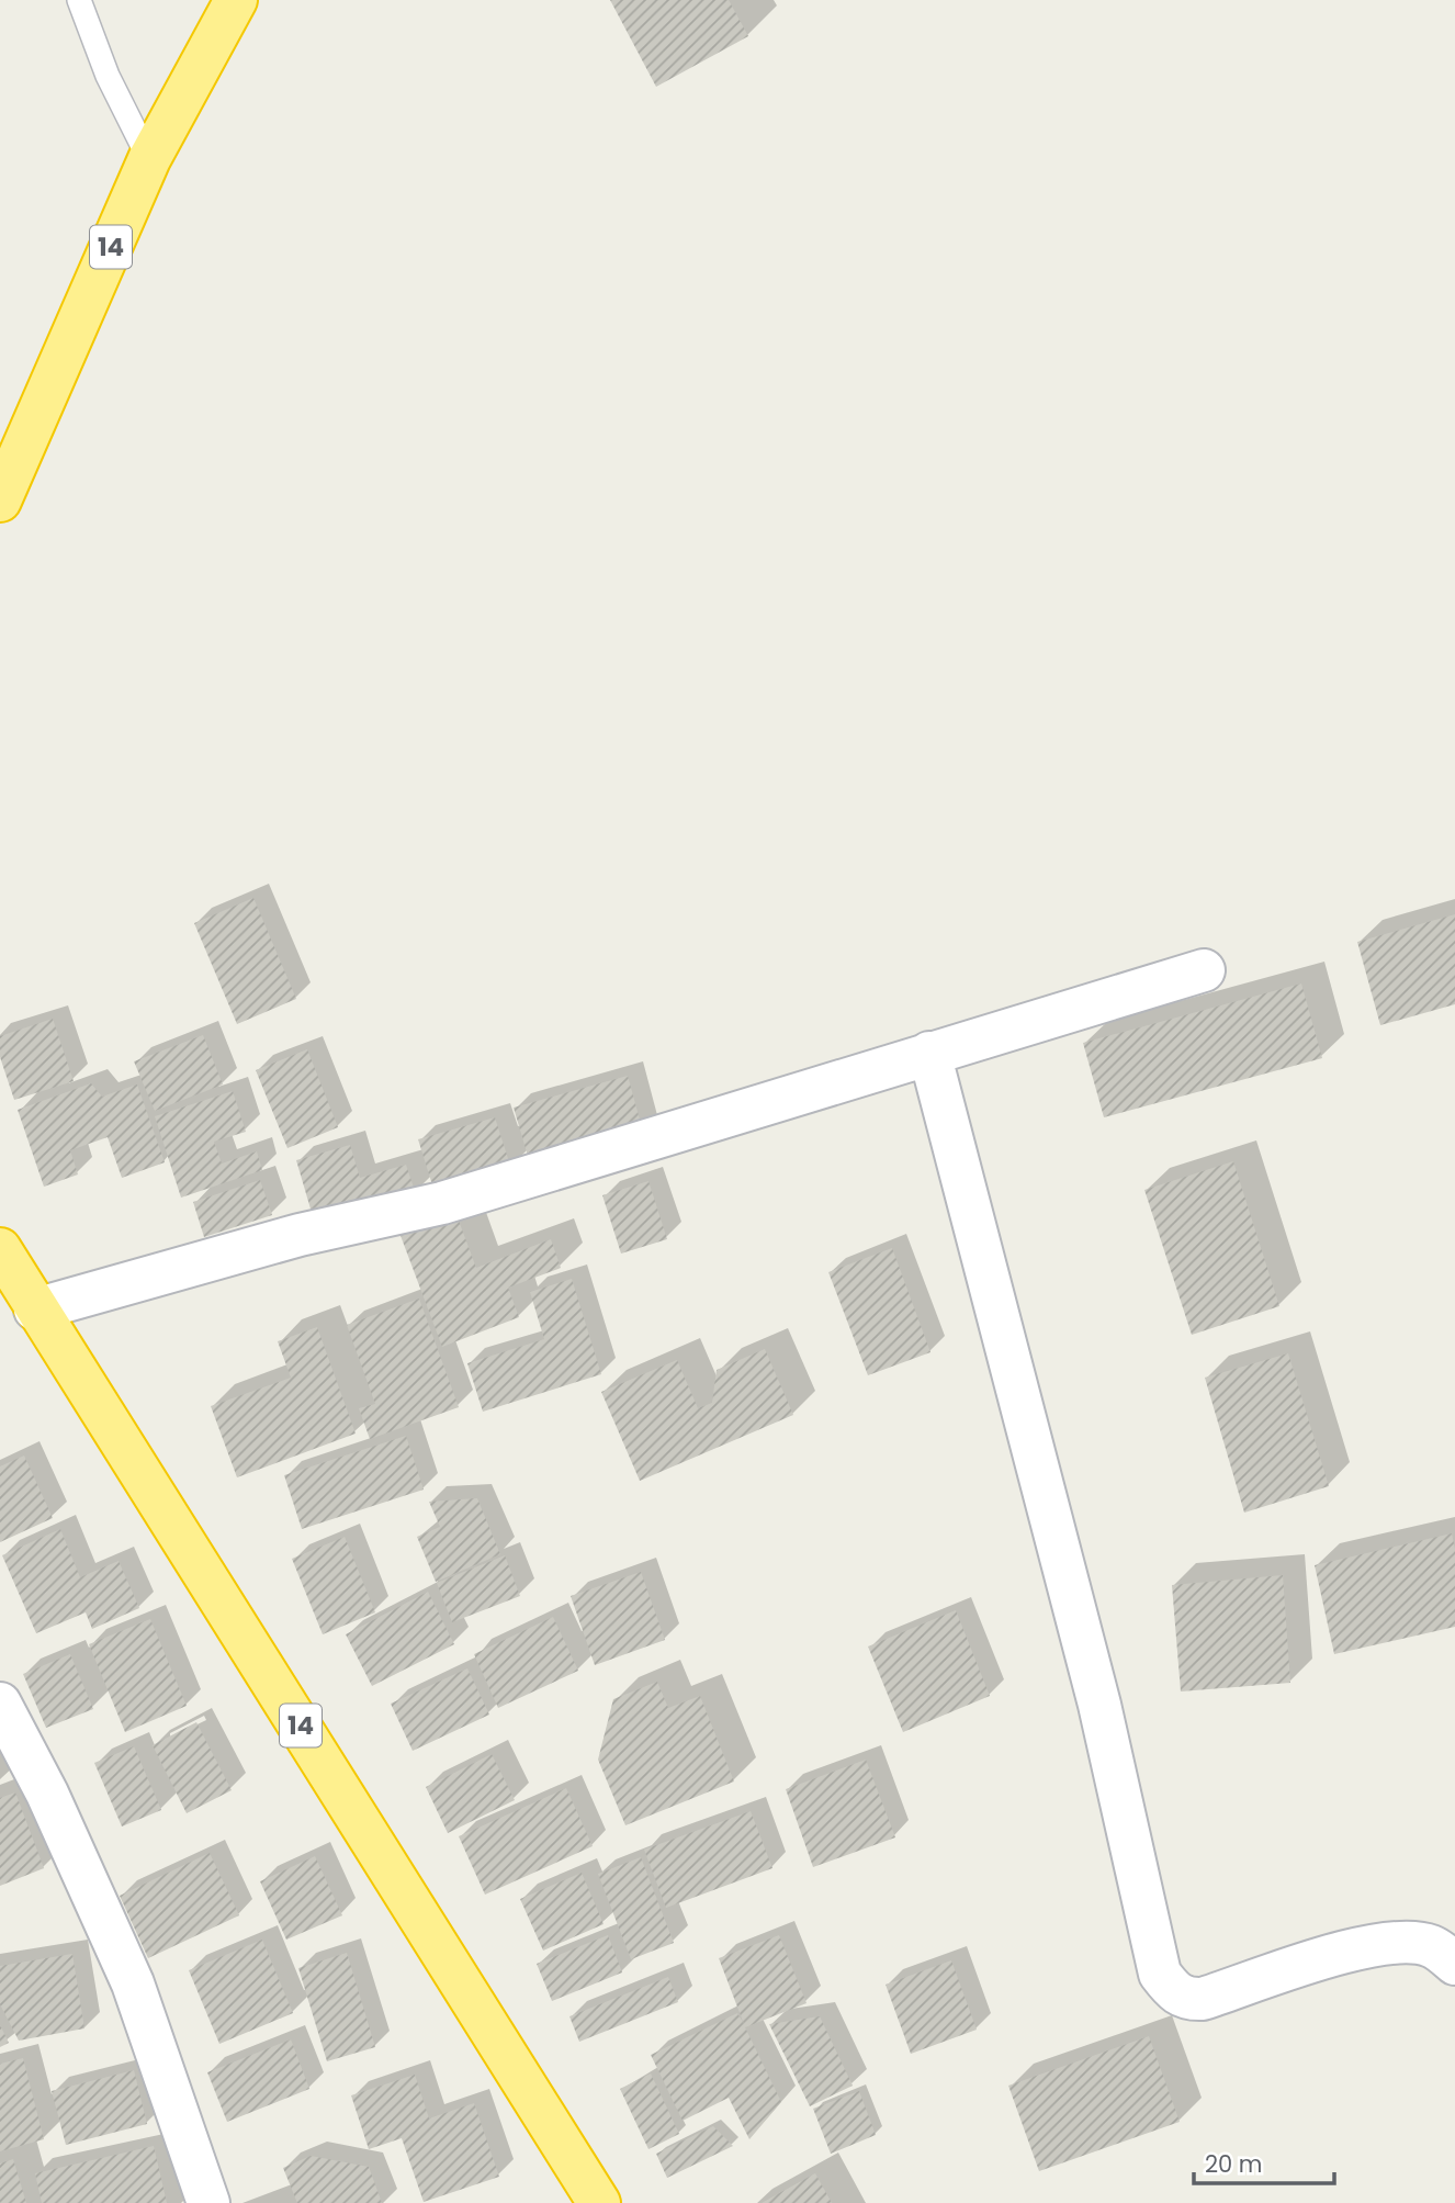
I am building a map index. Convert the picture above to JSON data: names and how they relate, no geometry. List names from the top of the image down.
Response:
{
  "streets": {
    "highway": ["14"]
  },
  "scale_bar": "20 m"
}
